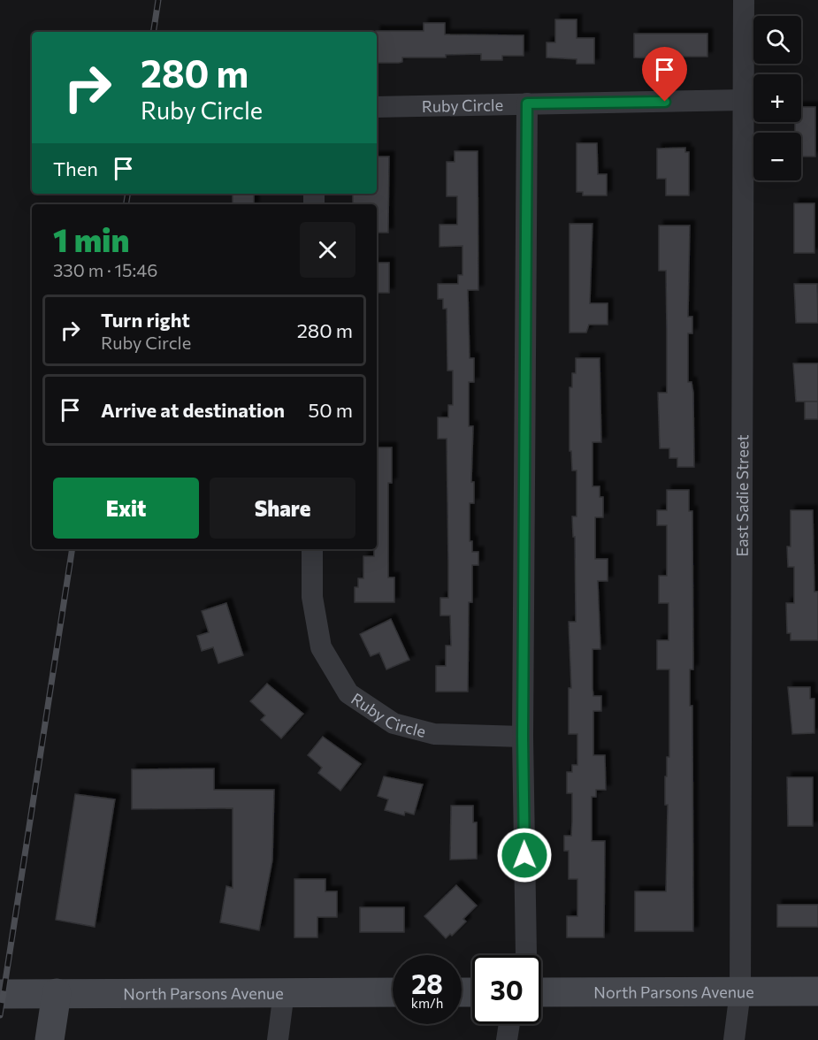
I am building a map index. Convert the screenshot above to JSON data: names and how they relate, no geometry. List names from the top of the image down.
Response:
{
  "streets": {
    "main road": ["North Parsons Avenue"],
    "street": ["Ruby Circle", "East Sadie Street"]
  },
  "crossings": [
    ["Ruby Circle", "East Sadie Street"],
    ["East Sadie Street", "North Parsons Avenue"]
  ],
  "page": {
    "map_buttons": ["+", "−"],
    "turn": ["280 m", "Ruby Circle"],
    "then": "Then",
    "heading": ["1 min", "330 m · 15:46"],
    "list": [
      {
        "name": "Turn right",
        "note": "Ruby Circle",
        "value": "280 m"
      },
      {
        "name": "Arrive at destination",
        "value": "50 m"
      }
    ],
    "buttons": ["Exit", "Share"],
    "speed": "28 km/h",
    "limit": "30"
  }
}
